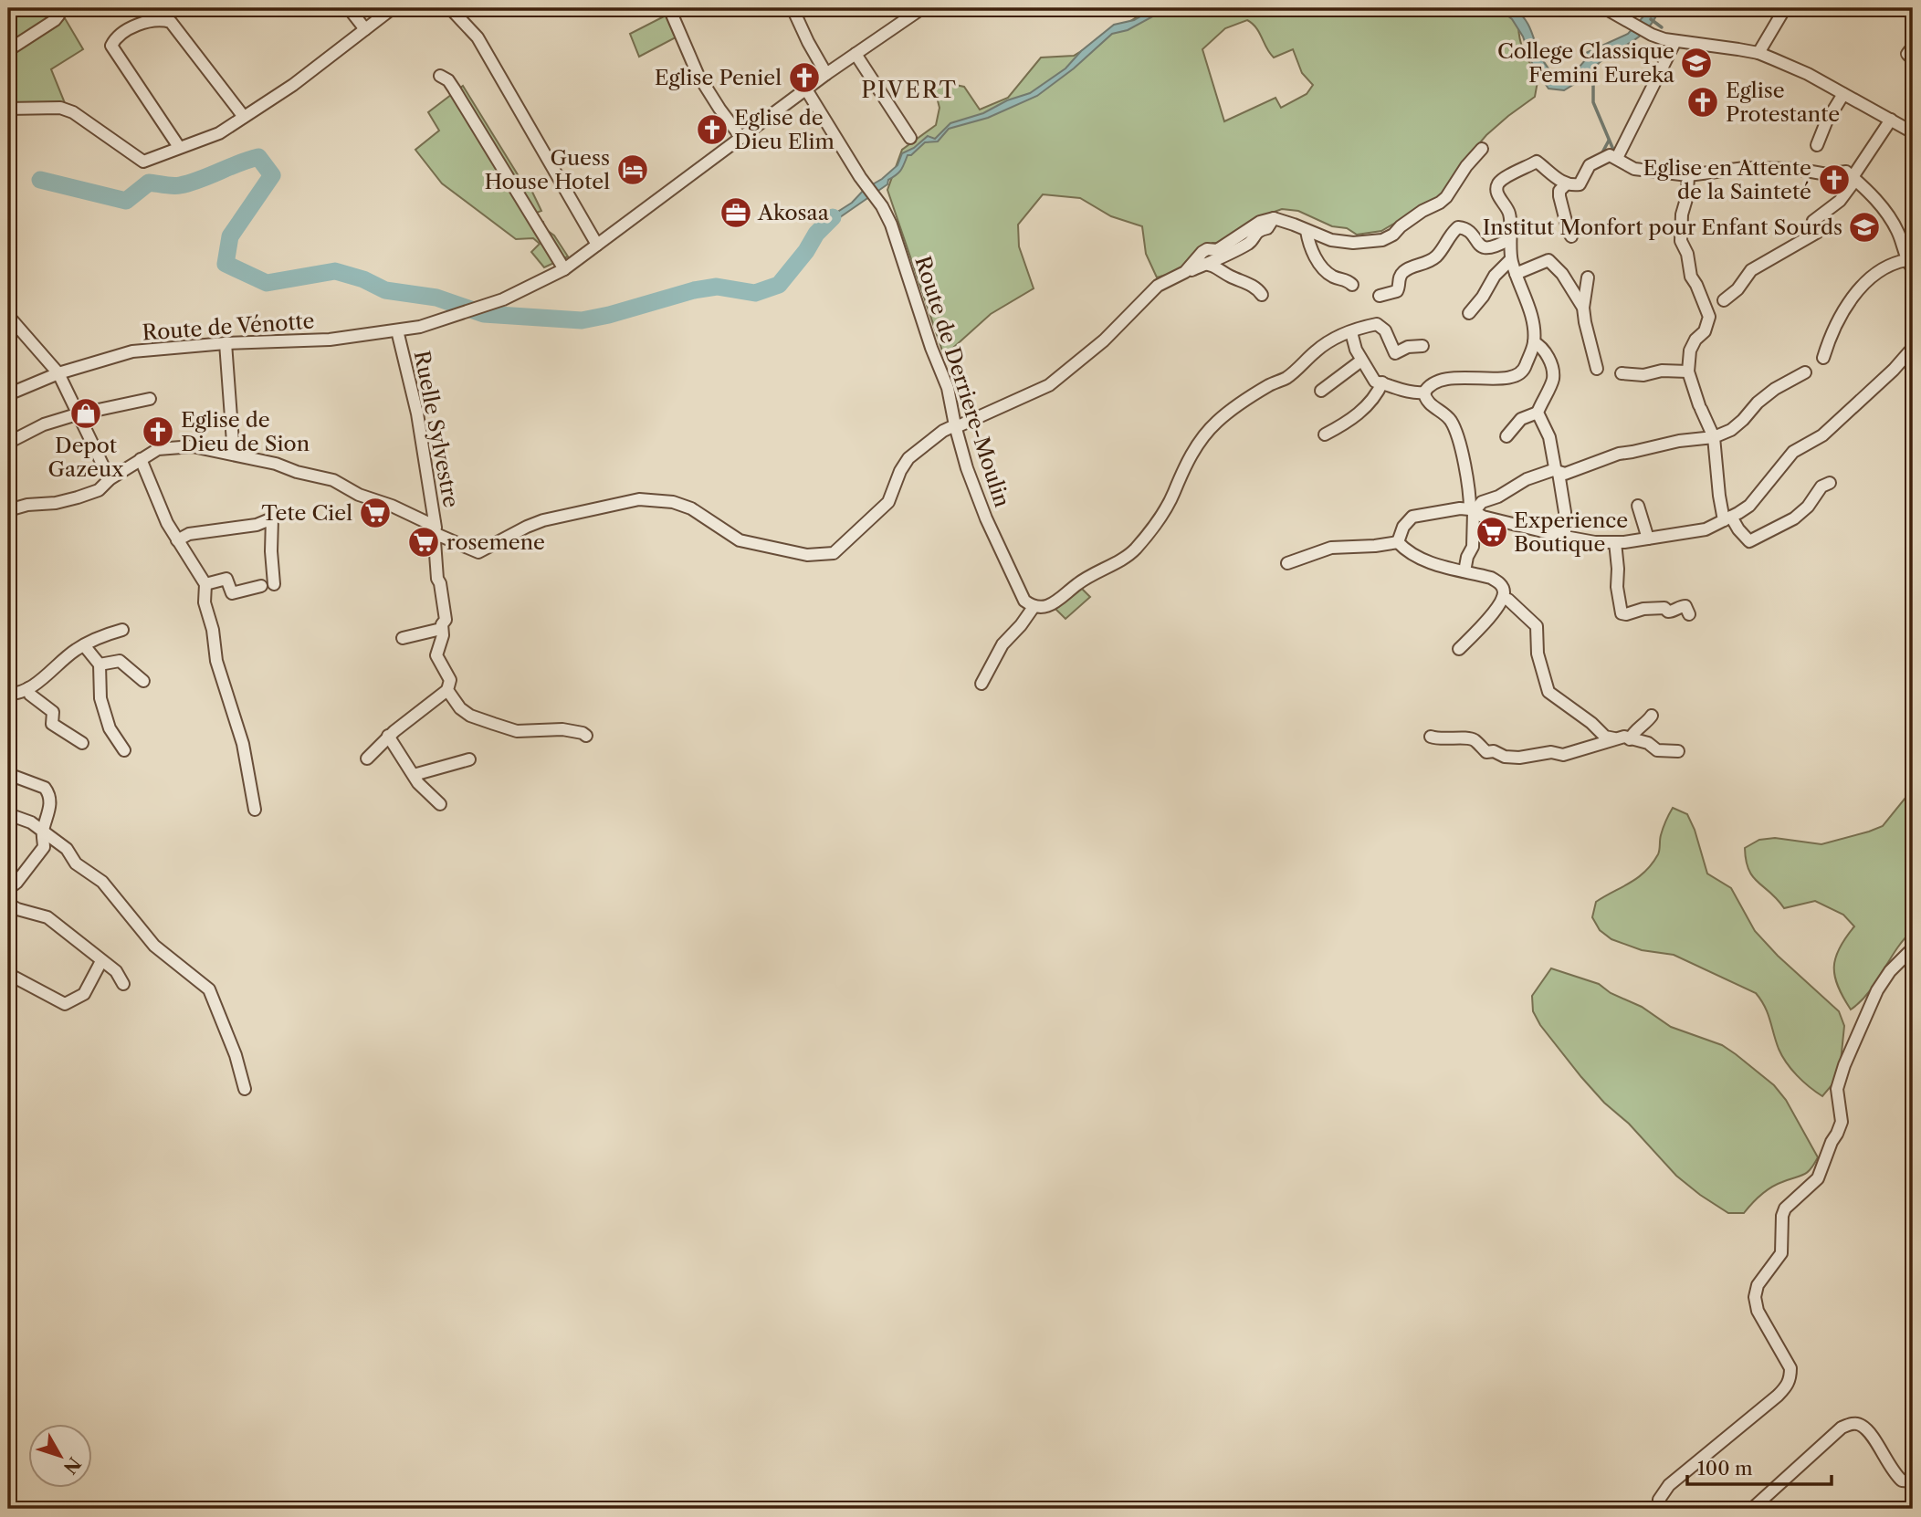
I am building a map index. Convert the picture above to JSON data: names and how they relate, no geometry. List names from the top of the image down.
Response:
{
  "streets": {
    "street": ["Route de Vénotte", "Route de Derriere-Moulin", "Ruelle Sylvestre"]
  },
  "crossings": [
    ["Route de Vénotte", "Route de Derriere-Moulin"],
    ["Route de Vénotte", "Ruelle Sylvestre"]
  ],
  "districts": ["PIVERT"],
  "places": {
    "school or university": ["College Classique Femini Eureka", "Institut Monfort pour Enfant Sourds"],
    "church": [
      "Eglise Peniel",
      "Eglise Protestante",
      "Eglise de Dieu Elim",
      "Eglise en Attente de la Sainteté",
      "Eglise de Dieu de Sion"
    ],
    "hotel": ["Guess House Hotel"],
    "office": ["Akosaa"],
    "shop": ["Depot Gazeux"],
    "supermarket": ["Tete Ciel", "Experience Boutique", "rosemene"]
  },
  "scale_bar": "100 m",
  "north": "bottom right"
}
